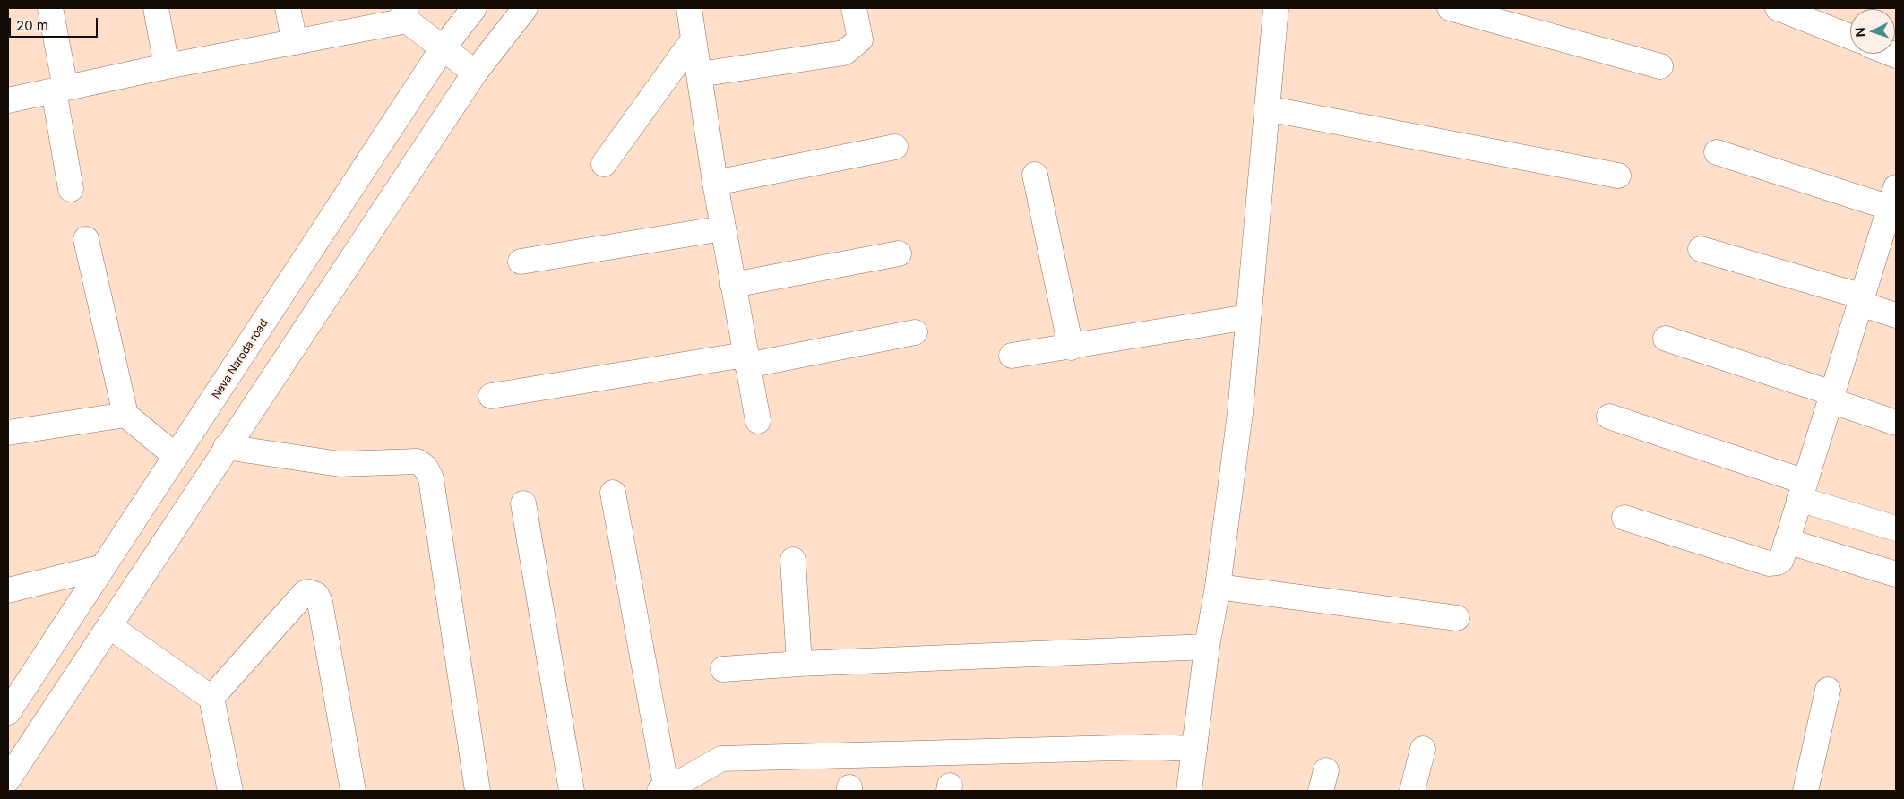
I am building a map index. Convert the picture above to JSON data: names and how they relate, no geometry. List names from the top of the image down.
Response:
{
  "streets": {
    "street": ["Nava Naroda road"]
  },
  "scale_bar": "20 m",
  "north": "left"
}
